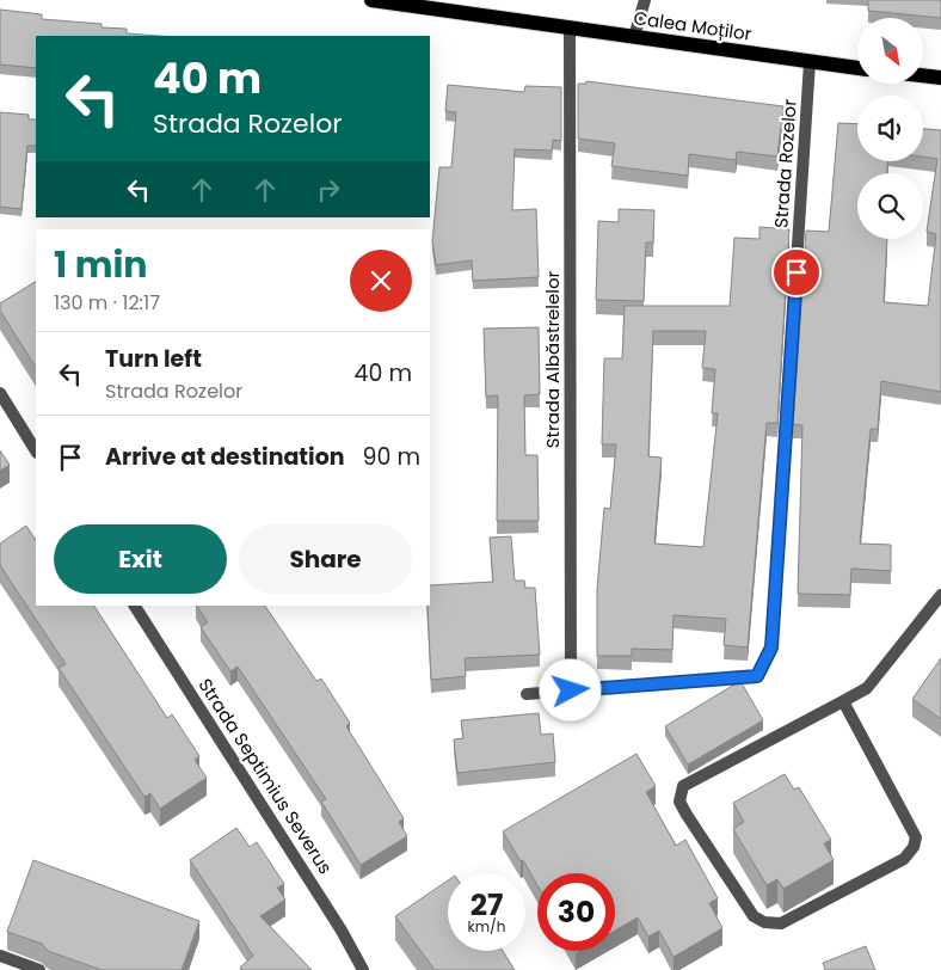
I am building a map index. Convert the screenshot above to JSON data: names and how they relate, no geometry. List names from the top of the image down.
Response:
{
  "streets": {
    "main road": ["Calea Moților"],
    "street": ["Strada Rozelor", "Strada Albăstrelelor", "Strada Septimius Severus"]
  },
  "crossings": [
    ["Calea Moților", "Strada Rozelor"],
    ["Calea Moților", "Strada Albăstrelelor"],
    ["Strada Rozelor", "Strada Albăstrelelor"]
  ],
  "north": "bottom right",
  "page": {
    "turn": ["40 m", "Strada Rozelor"],
    "heading": ["1 min", "130 m · 12:17"],
    "list": [
      {
        "name": "Turn left",
        "note": "Strada Rozelor",
        "value": "40 m"
      },
      {
        "name": "Arrive at destination",
        "value": "90 m"
      }
    ],
    "buttons": ["Exit", "Share"],
    "speed": "27 km/h",
    "limit": "30"
  }
}
